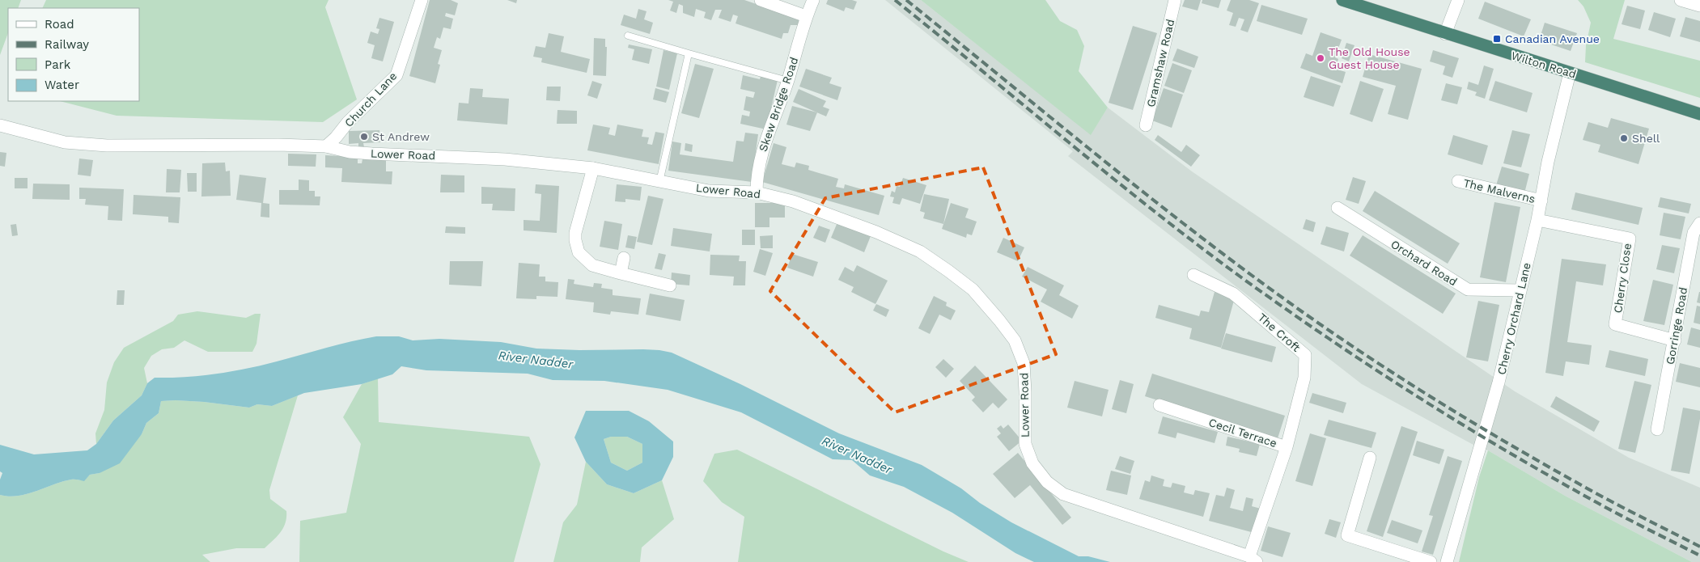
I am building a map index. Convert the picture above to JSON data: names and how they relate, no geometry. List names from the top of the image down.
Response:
{
  "streets": {
    "highway": ["Wilton Road"],
    "street": [
      "Gramshaw Road",
      "Church Lane",
      "Skew Bridge Road",
      "Lower Road",
      "The Malverns",
      "Orchard Road",
      "Cherry Close",
      "Cherry Orchard Lane",
      "Gorringe Road",
      "The Croft",
      "Cecil Terrace"
    ]
  },
  "crossings": [
    ["Wilton Road", "Cherry Orchard Lane"],
    ["Church Lane", "Lower Road"],
    ["Skew Bridge Road", "Lower Road"],
    ["Lower Road", "Cecil Terrace"],
    ["The Malverns", "Cherry Orchard Lane"],
    ["Orchard Road", "Cherry Orchard Lane"],
    ["Cherry Close", "Cherry Orchard Lane"],
    ["Cherry Close", "Gorringe Road"],
    ["The Croft", "Cecil Terrace"]
  ],
  "water": ["River Nadder"],
  "places": {
    "transit": ["Canadian Avenue"],
    "other": ["The Old House Guest House", "St Andrew", "Shell"]
  },
  "legend": [
    "Road",
    "Railway",
    "Park",
    "Water"
  ]
}
